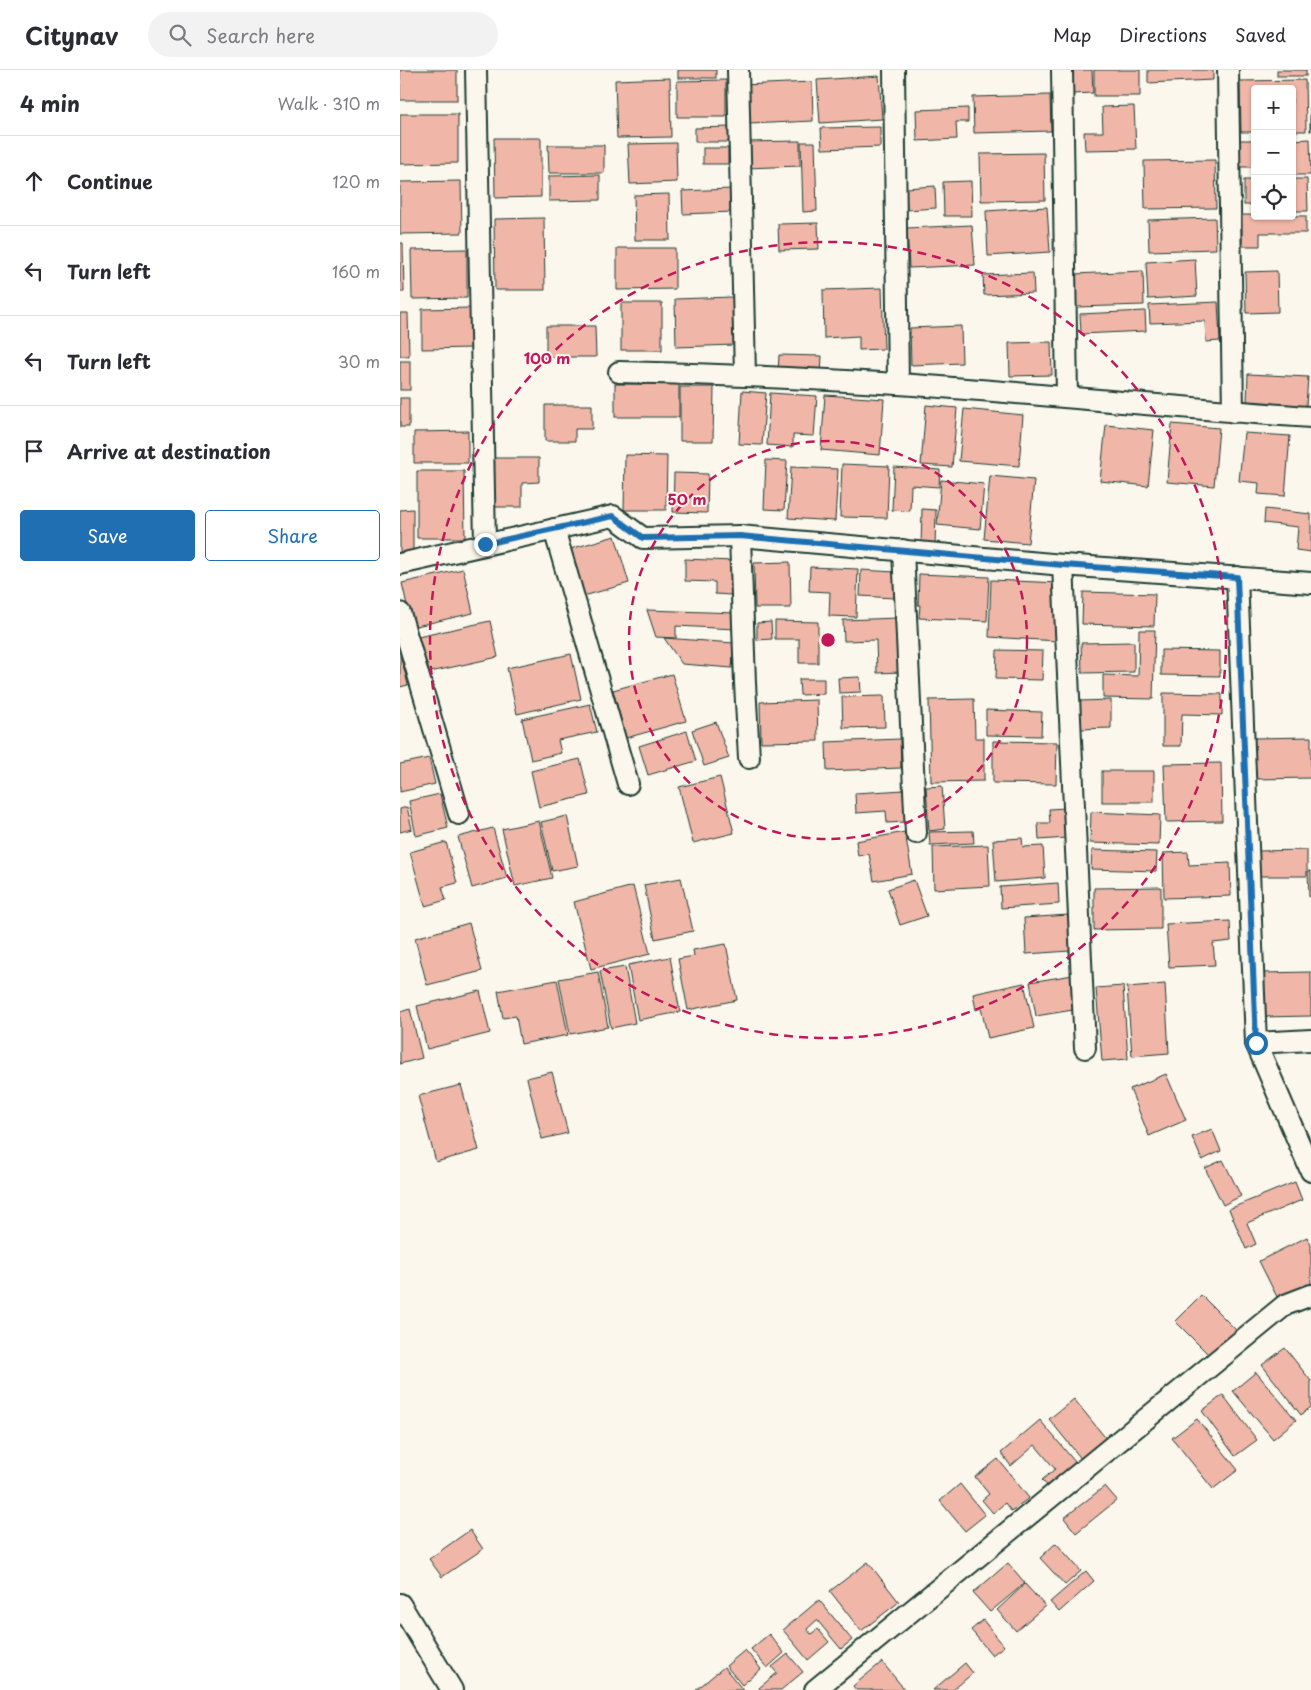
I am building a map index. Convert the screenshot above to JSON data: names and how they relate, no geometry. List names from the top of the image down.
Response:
{
  "page": {
    "header": "Citynav",
    "search": "Search here",
    "nav": ["Map", "Directions", "Saved"],
    "heading": ["4 min", "Walk · 310 m"],
    "map_buttons": ["+", "−"],
    "list": [
      ["Continue", "120 m"],
      ["Turn left", "160 m"],
      ["Turn left", "30 m"],
      "Arrive at destination"
    ],
    "buttons": ["Save", "Share"]
  },
  "rings": ["100 m", "50 m"]
}
